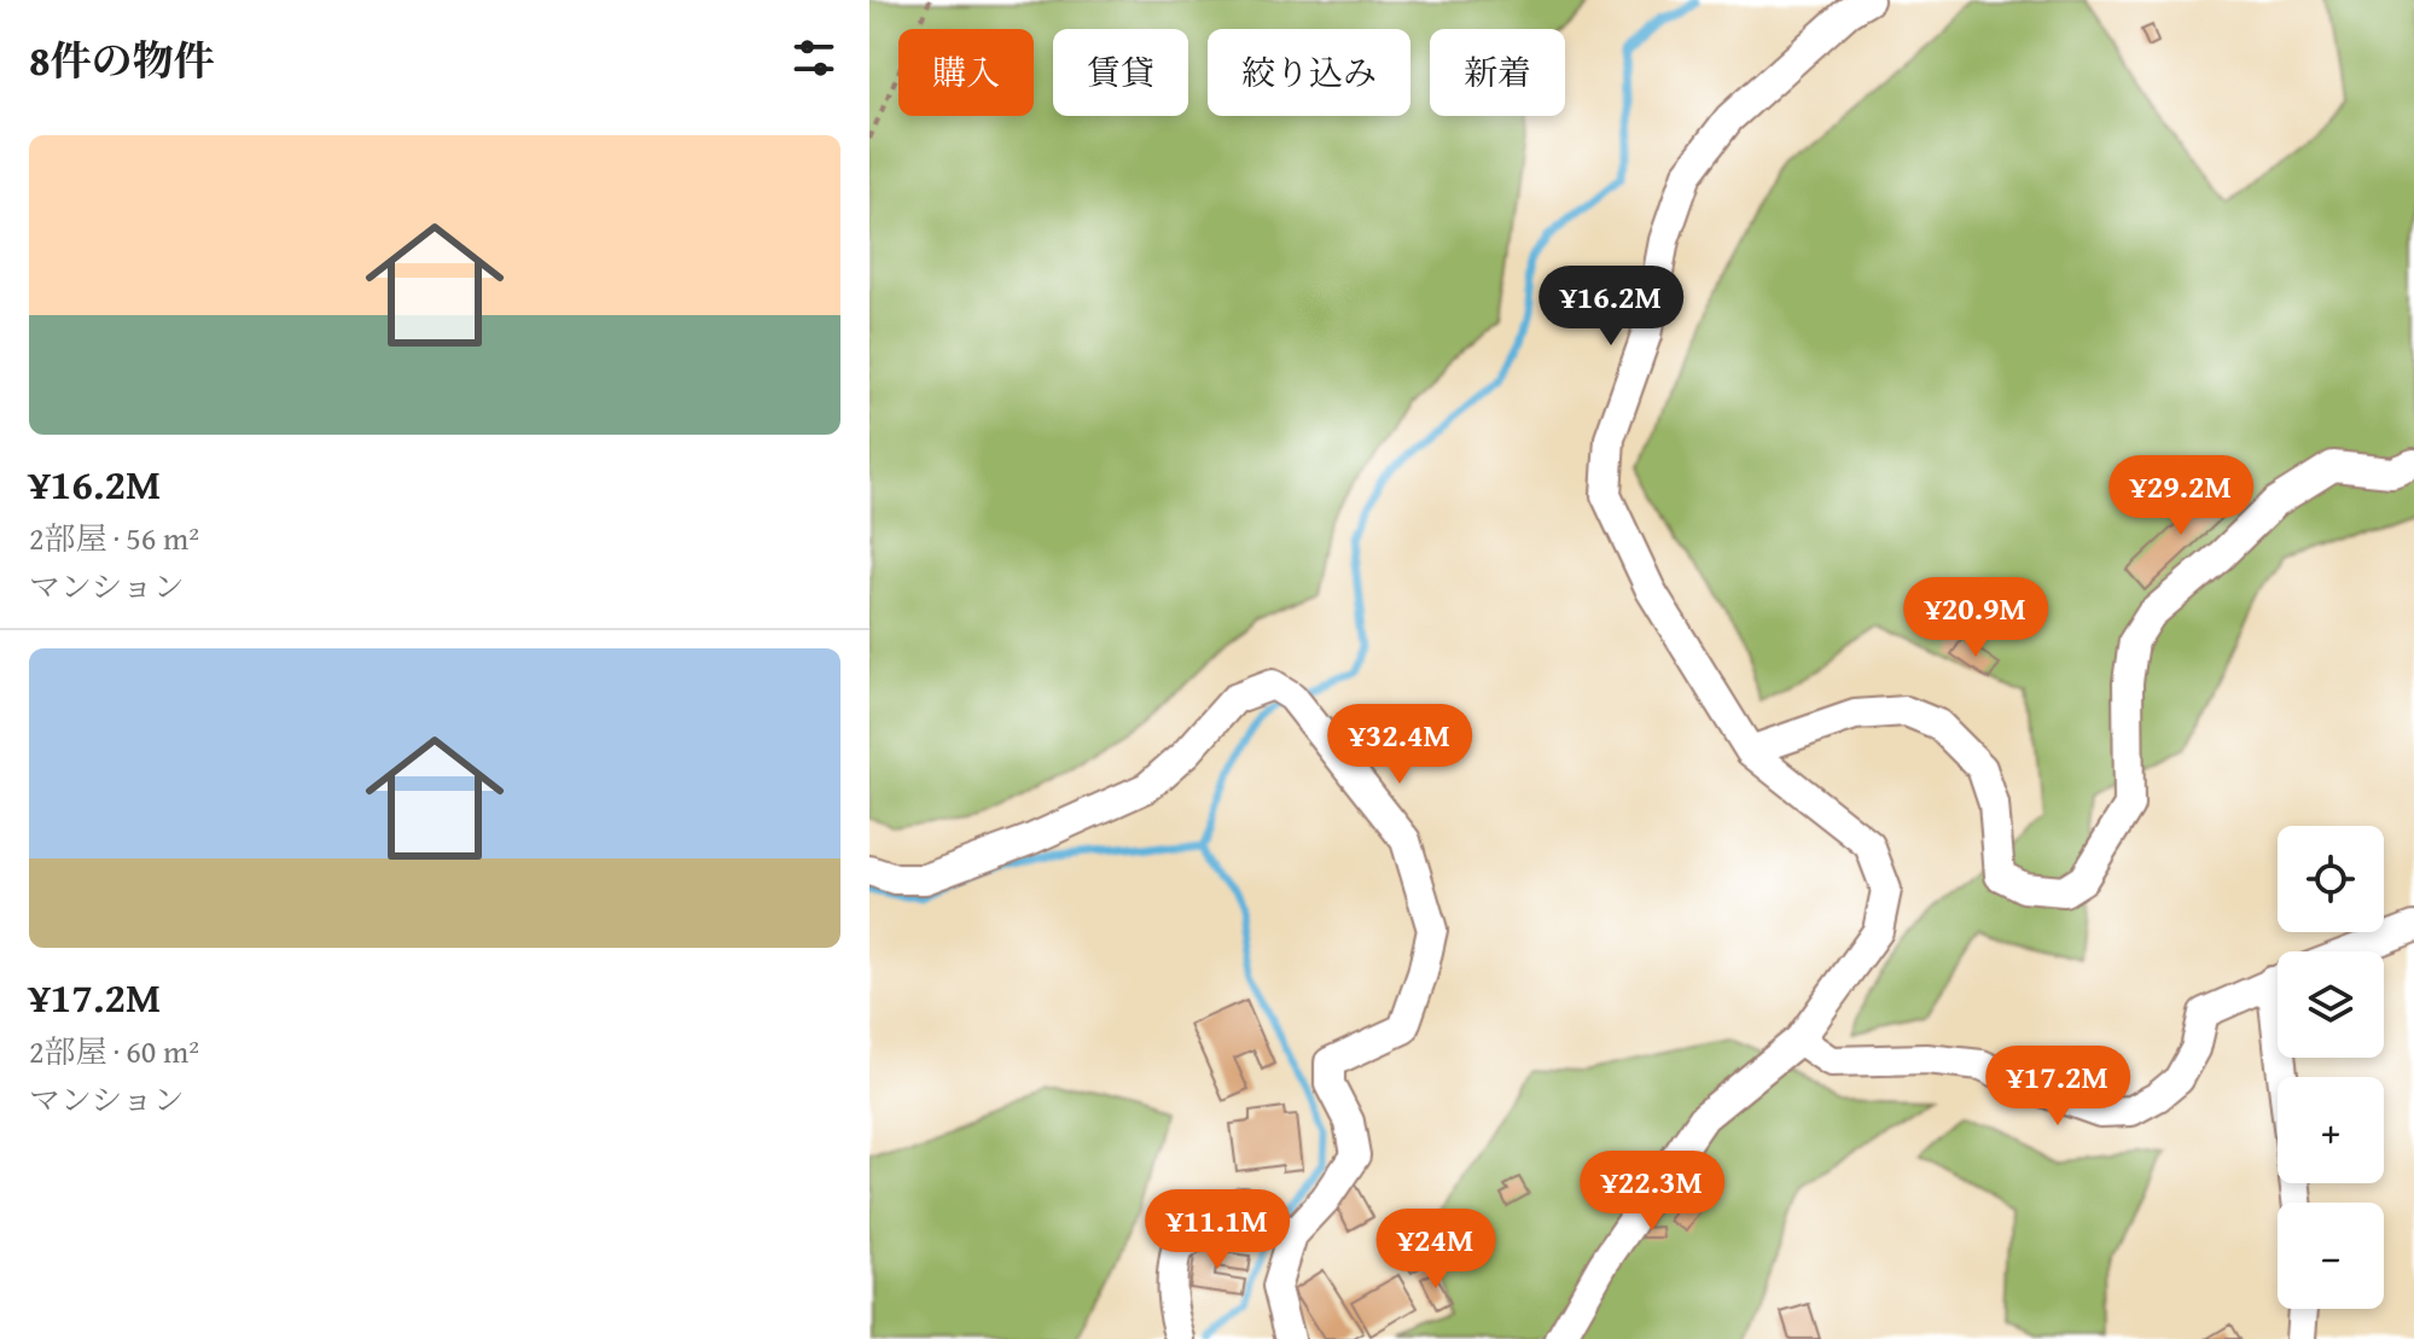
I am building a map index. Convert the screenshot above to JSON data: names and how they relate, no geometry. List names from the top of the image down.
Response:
{
  "page": {
    "heading": "8件の物件",
    "chip": [
      "購入",
      "賃貸",
      "絞り込み",
      "新着"
    ],
    "list": [
      {
        "name": "¥16.2M",
        "note": "2部屋 · 56 m² · マンション"
      },
      {
        "name": "¥17.2M",
        "note": "2部屋 · 60 m² · マンション"
      }
    ],
    "price": [
      "¥16.2M",
      "¥29.2M",
      "¥20.9M",
      "¥32.4M",
      "¥17.2M",
      "¥22.3M",
      "¥11.1M",
      "¥24M"
    ],
    "map_buttons": ["+", "−"]
  }
}
